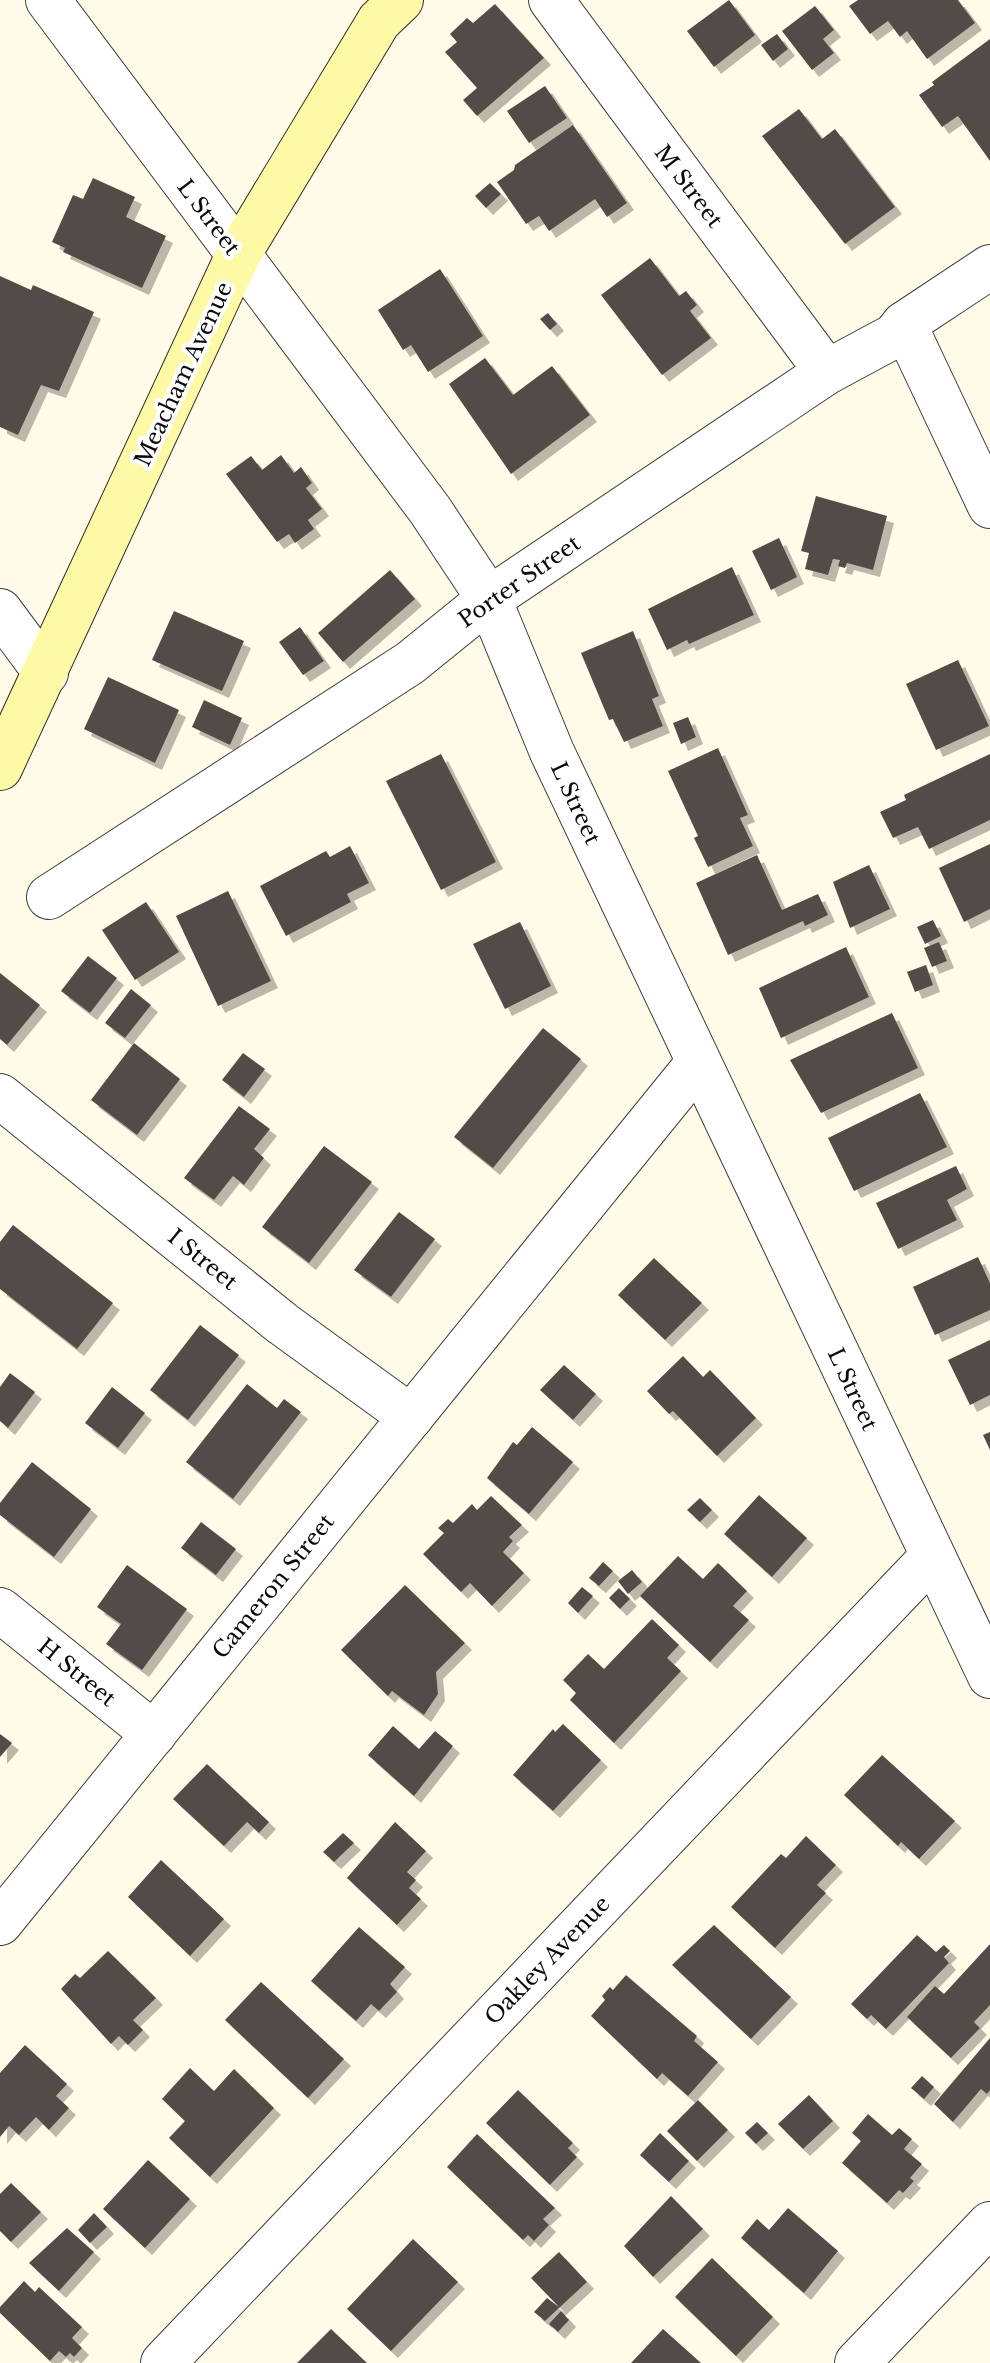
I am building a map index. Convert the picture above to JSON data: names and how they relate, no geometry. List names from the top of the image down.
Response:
{
  "streets": {
    "main road": ["Meacham Avenue"],
    "street": [
      "M Street",
      "L Street",
      "Porter Street",
      "I Street",
      "Cameron Street",
      "H Street",
      "Oakley Avenue"
    ]
  },
  "crossings": [
    ["M Street", "Porter Street"],
    ["L Street", "Meacham Avenue"],
    ["L Street", "Porter Street"],
    ["L Street", "Cameron Street"],
    ["L Street", "Oakley Avenue"],
    ["I Street", "Cameron Street"],
    ["Cameron Street", "H Street"]
  ]
}
